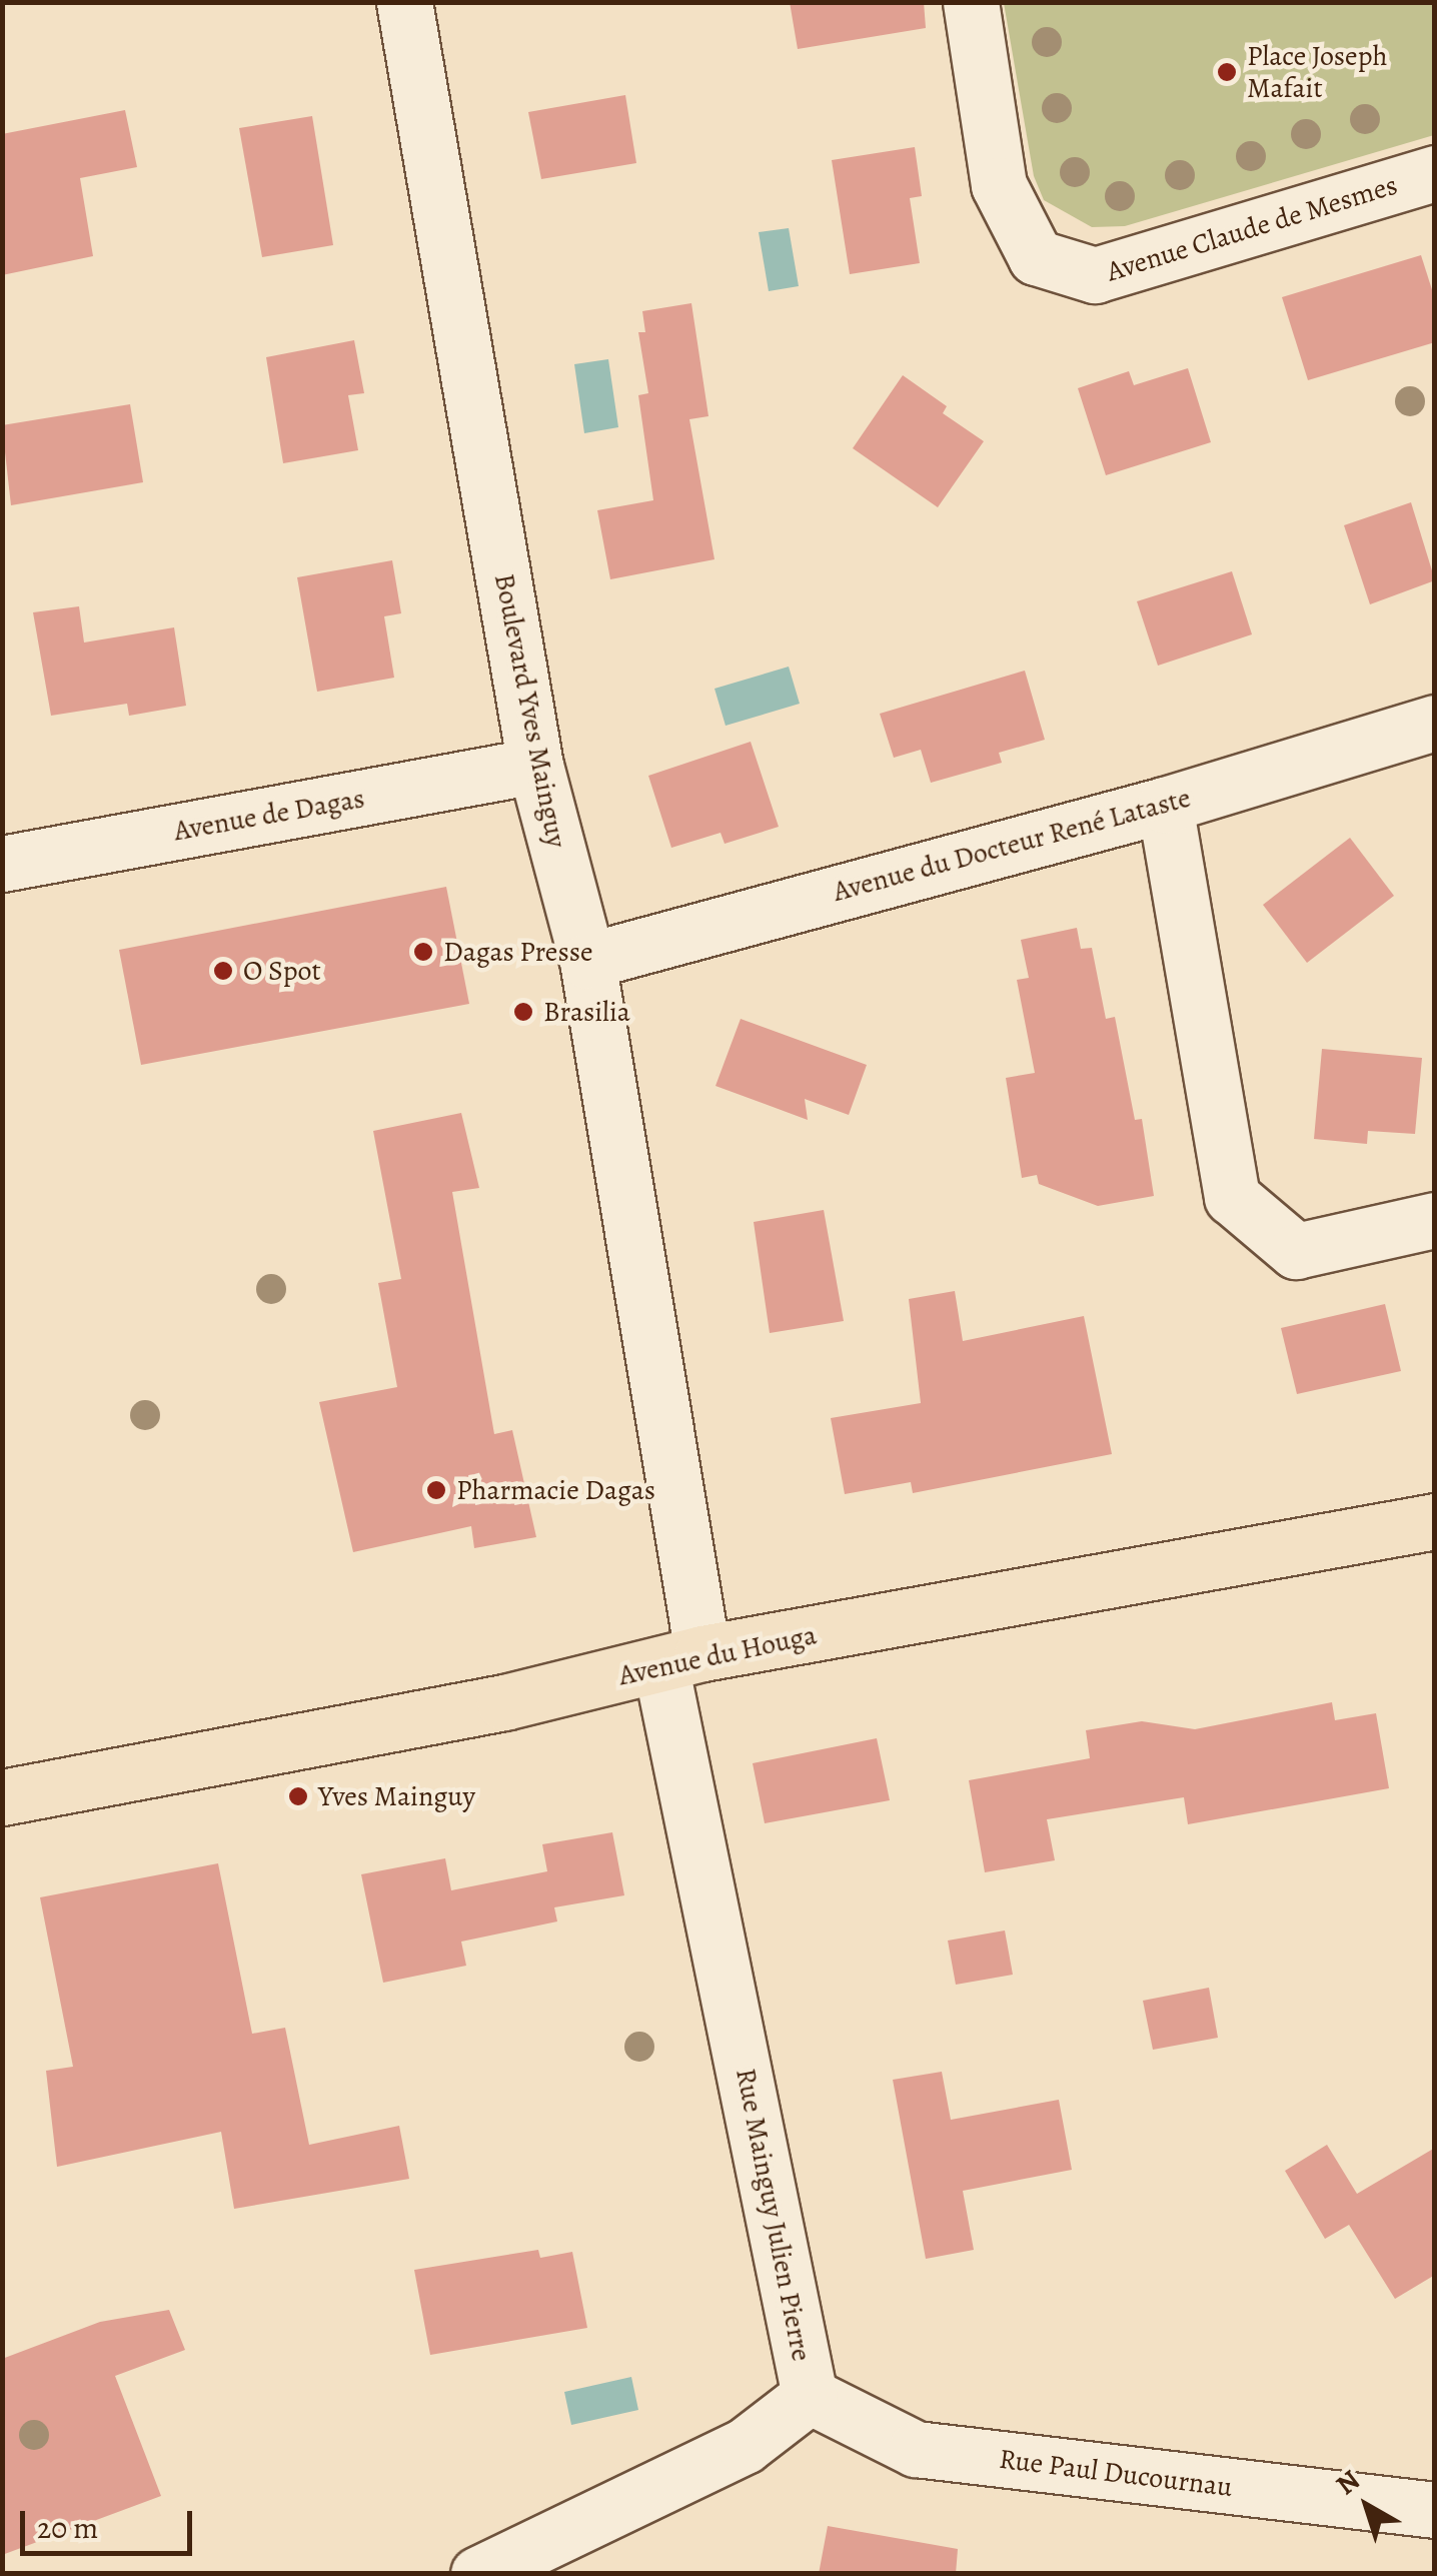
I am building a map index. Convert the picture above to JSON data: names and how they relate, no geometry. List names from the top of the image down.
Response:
{
  "streets": {
    "main road": ["Avenue du Houga"],
    "street": [
      "Avenue Claude de Mesmes",
      "Boulevard Yves Mainguy",
      "Avenue de Dagas",
      "Avenue du Docteur René Lataste",
      "Rue Mainguy Julien Pierre",
      "Rue Paul Ducournau"
    ]
  },
  "crossings": [
    ["Boulevard Yves Mainguy", "Avenue de Dagas"],
    ["Boulevard Yves Mainguy", "Avenue du Docteur René Lataste"],
    ["Boulevard Yves Mainguy", "Avenue du Houga"],
    ["Boulevard Yves Mainguy", "Rue Mainguy Julien Pierre"],
    ["Avenue du Houga", "Rue Mainguy Julien Pierre"],
    ["Rue Mainguy Julien Pierre", "Rue Paul Ducournau"]
  ],
  "places": [
    "Place Joseph Mafait",
    "Dagas Presse",
    "O Spot",
    "Brasilia",
    "Pharmacie Dagas",
    "Yves Mainguy"
  ],
  "scale_bar": "20 m",
  "north": "top left"
}
